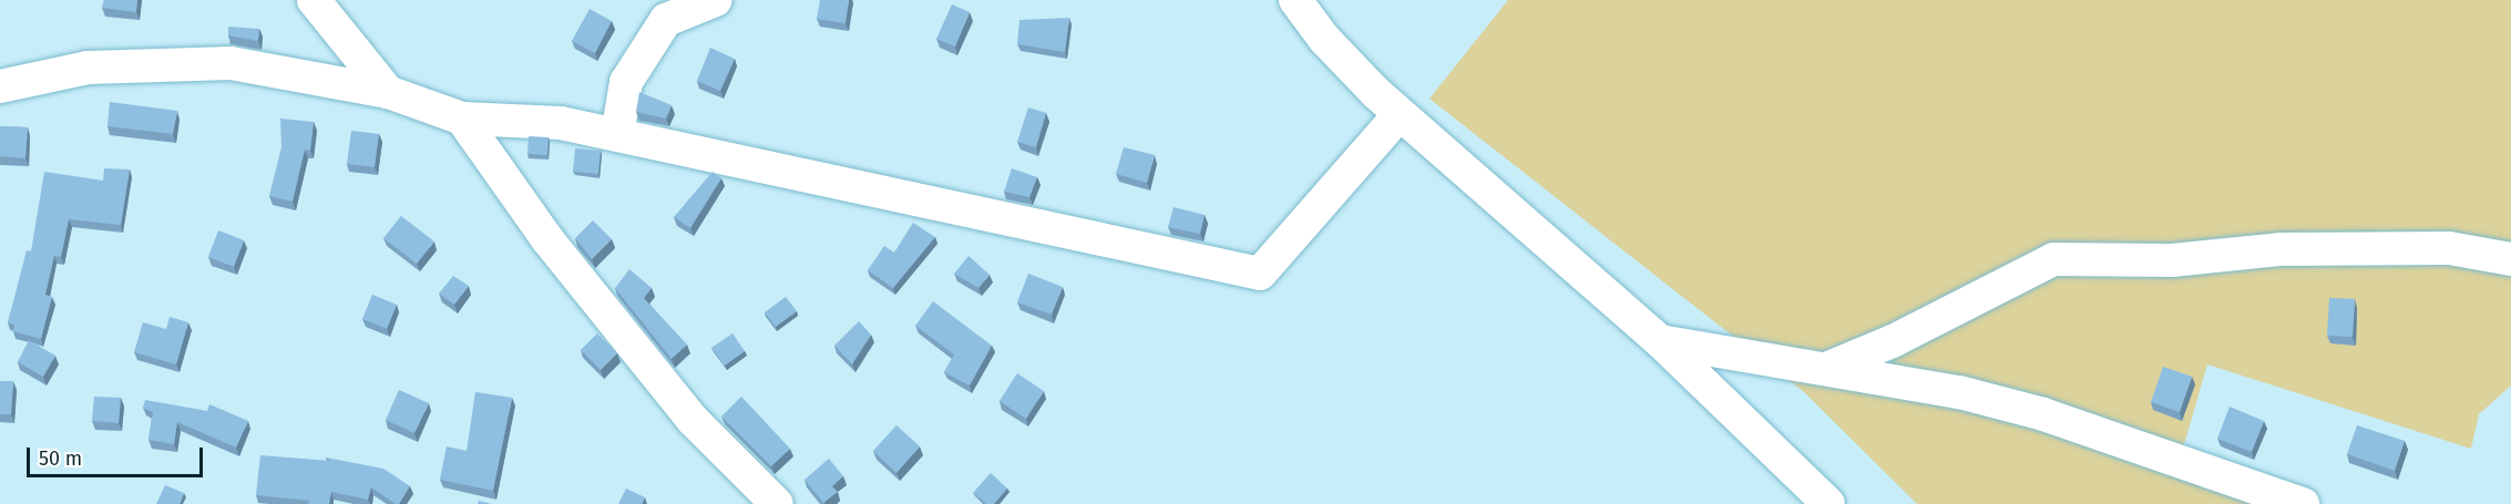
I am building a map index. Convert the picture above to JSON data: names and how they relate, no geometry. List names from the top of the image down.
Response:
{
  "scale_bar": "50 m"
}
